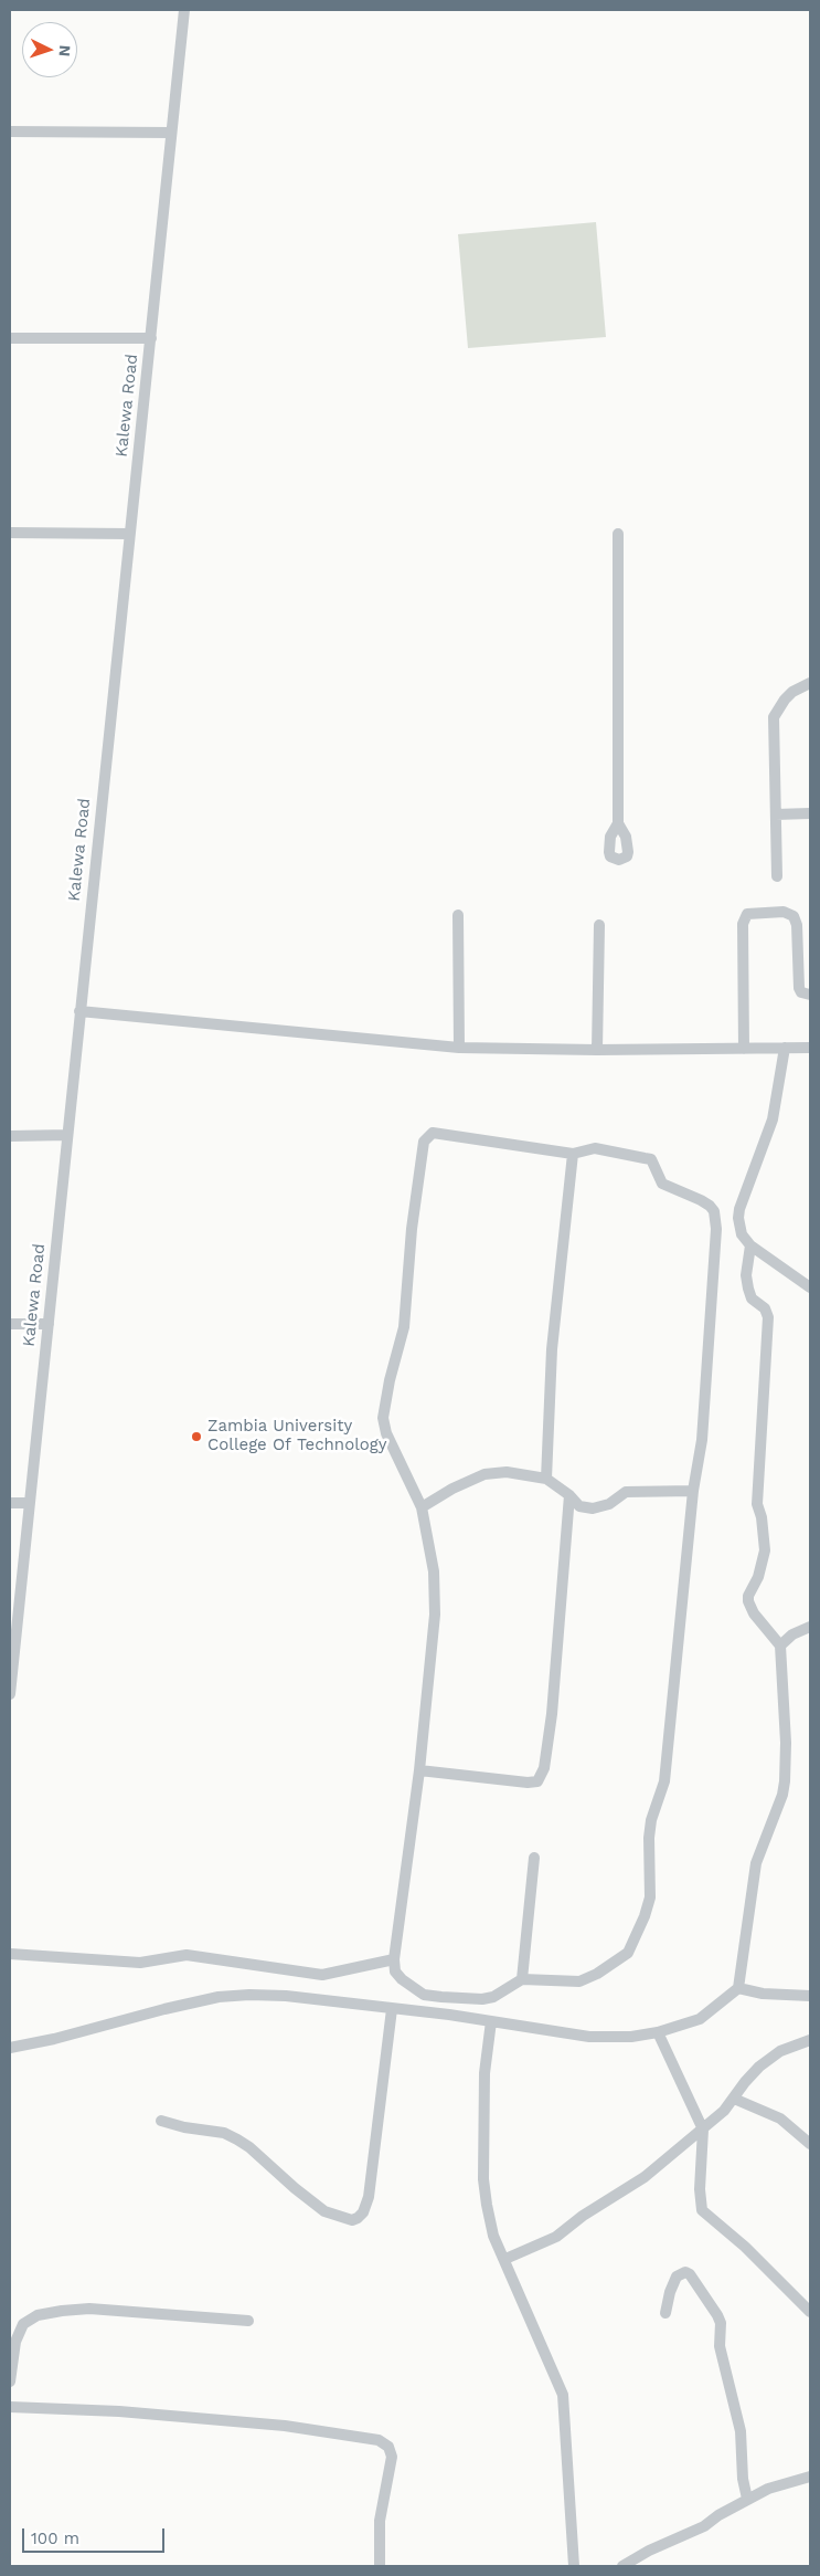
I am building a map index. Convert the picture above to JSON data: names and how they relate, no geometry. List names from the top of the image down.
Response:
{
  "streets": {
    "street": ["Kalewa Road"]
  },
  "places": ["Zambia University College Of Technology"],
  "scale_bar": "100 m",
  "north": "right"
}
